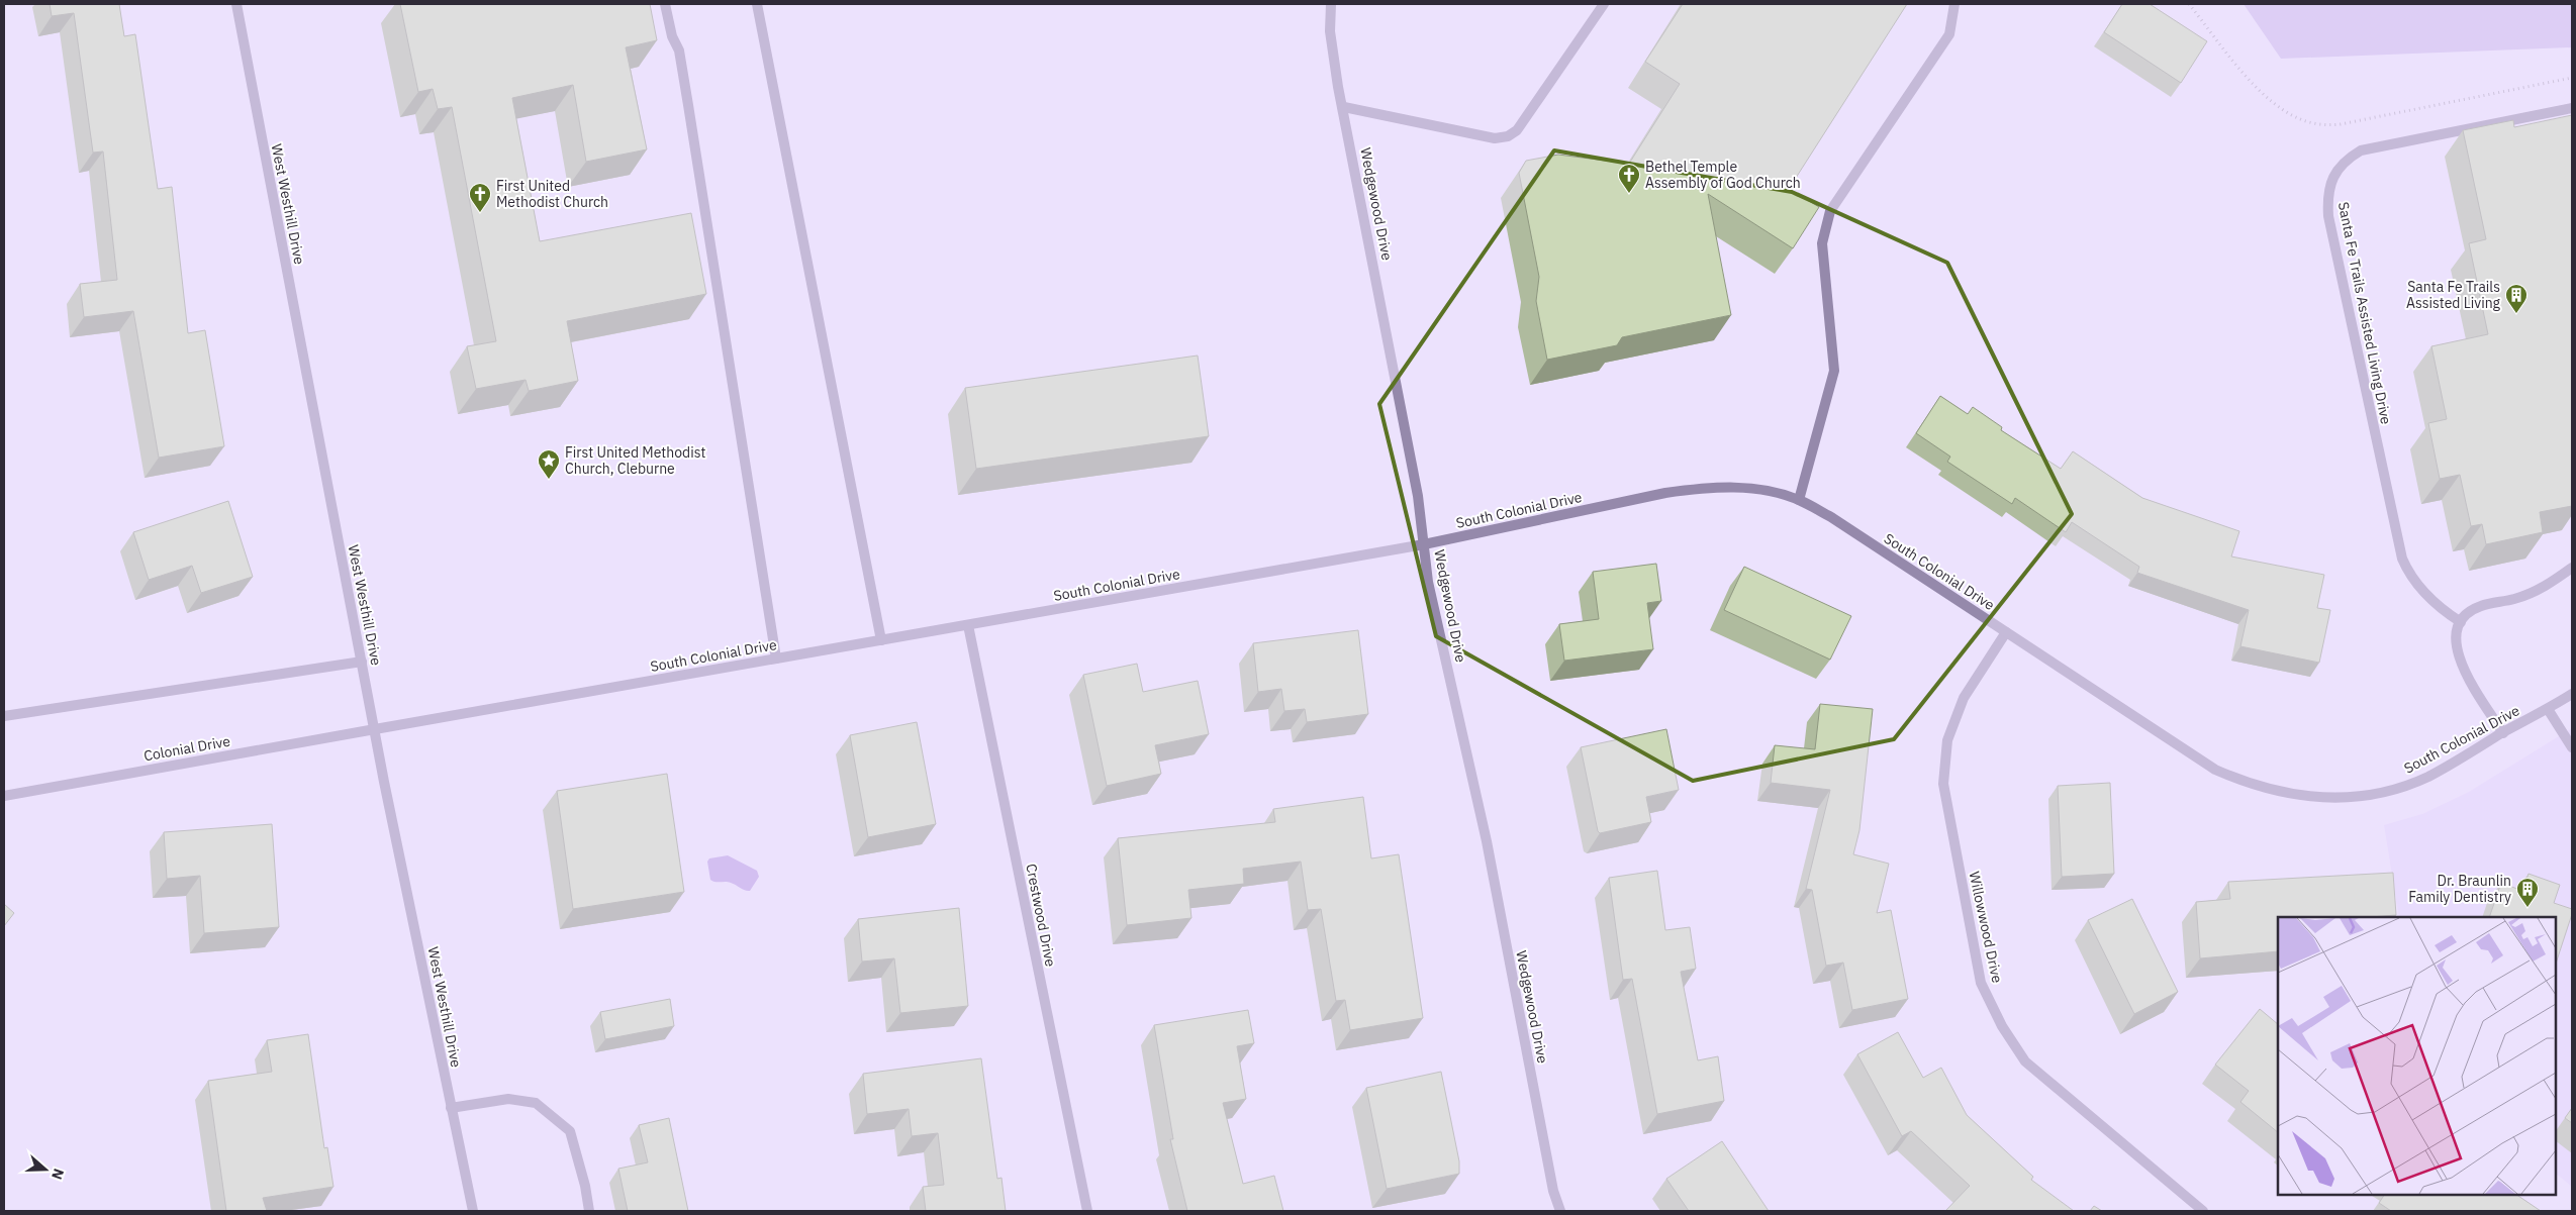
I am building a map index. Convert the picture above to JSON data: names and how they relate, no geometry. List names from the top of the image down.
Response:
{
  "streets": {
    "street": [
      "West Westhill Drive",
      "Wedgewood Drive",
      "Santa Fe Trails Assisted Living Drive",
      "South Colonial Drive",
      "Colonial Drive",
      "Crestwood Drive",
      "Willowwood Drive"
    ]
  },
  "crossings": [
    ["West Westhill Drive", "South Colonial Drive"],
    ["West Westhill Drive", "Colonial Drive"],
    ["Wedgewood Drive", "South Colonial Drive"],
    ["South Colonial Drive", "Colonial Drive"],
    ["South Colonial Drive", "Crestwood Drive"],
    ["South Colonial Drive", "Willowwood Drive"]
  ],
  "places": {
    "church": ["Bethel Temple Assembly of God Church", "First United Methodist Church"],
    "building": ["Santa Fe Trails Assisted Living", "Dr. Braunlin Family Dentistry"],
    "place": ["First United Methodist Church, Cleburne"]
  },
  "north": "right"
}
